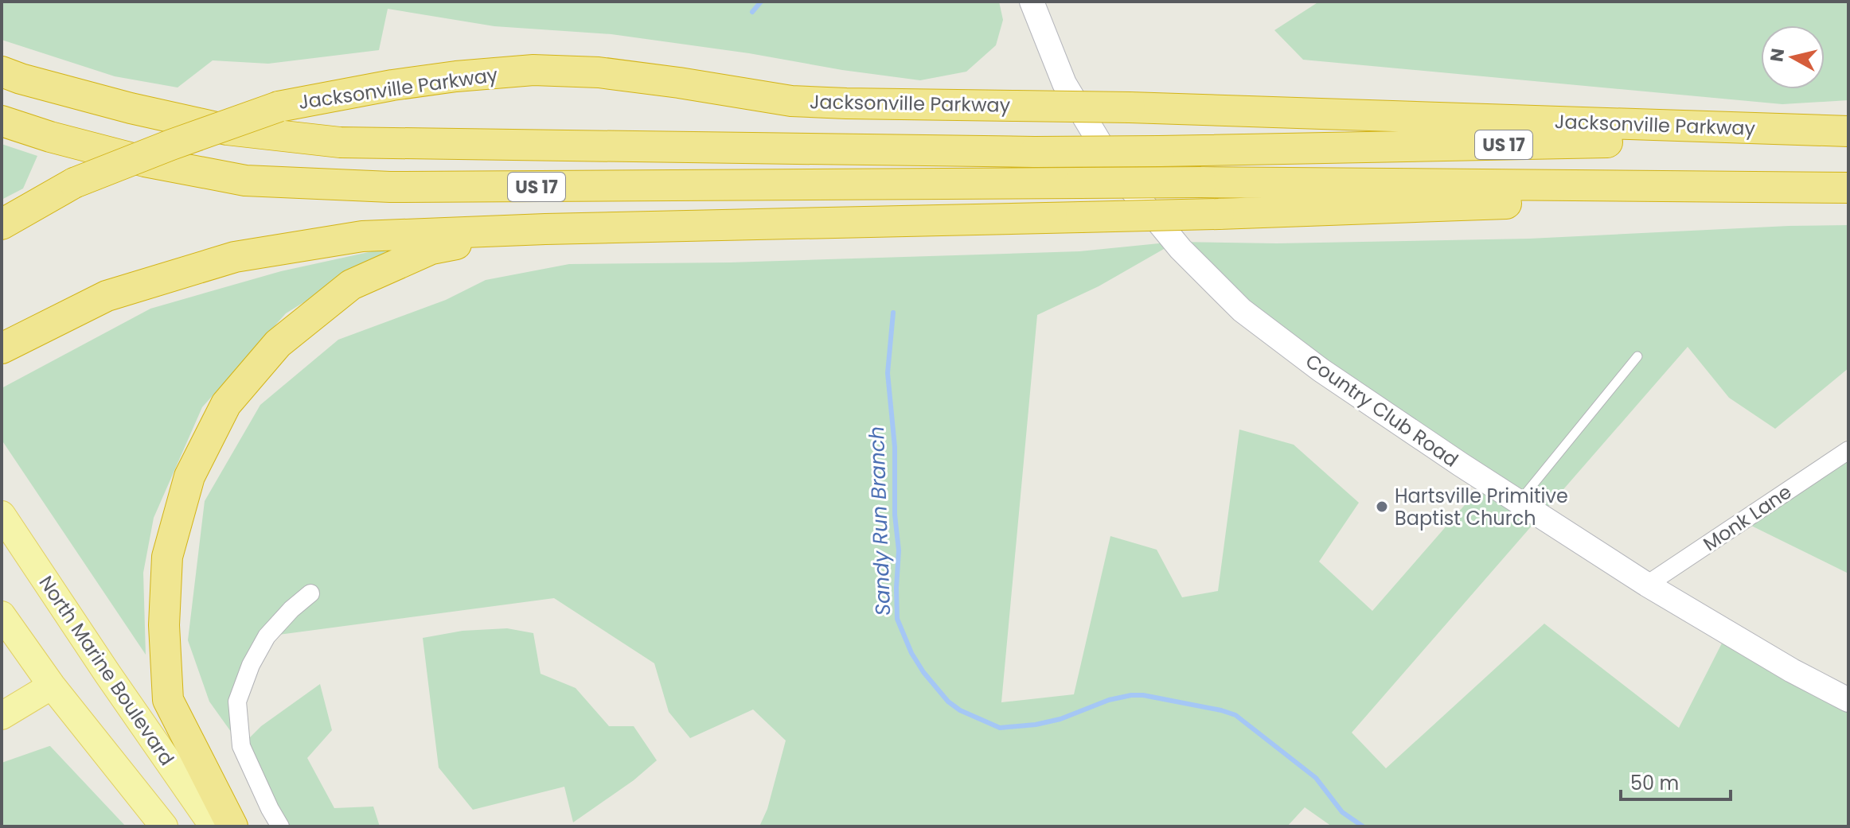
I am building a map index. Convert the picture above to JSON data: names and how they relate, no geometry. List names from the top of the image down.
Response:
{
  "streets": {
    "highway": ["Jacksonville Parkway", "US 17"],
    "main road": ["Country Club Road", "North Marine Boulevard"],
    "street": ["Monk Lane"]
  },
  "crossings": [
    ["Country Club Road", "Monk Lane"]
  ],
  "water": ["Sandy Run Branch"],
  "places": ["Hartsville Primitive Baptist Church"],
  "scale_bar": "50 m",
  "north": "left"
}
